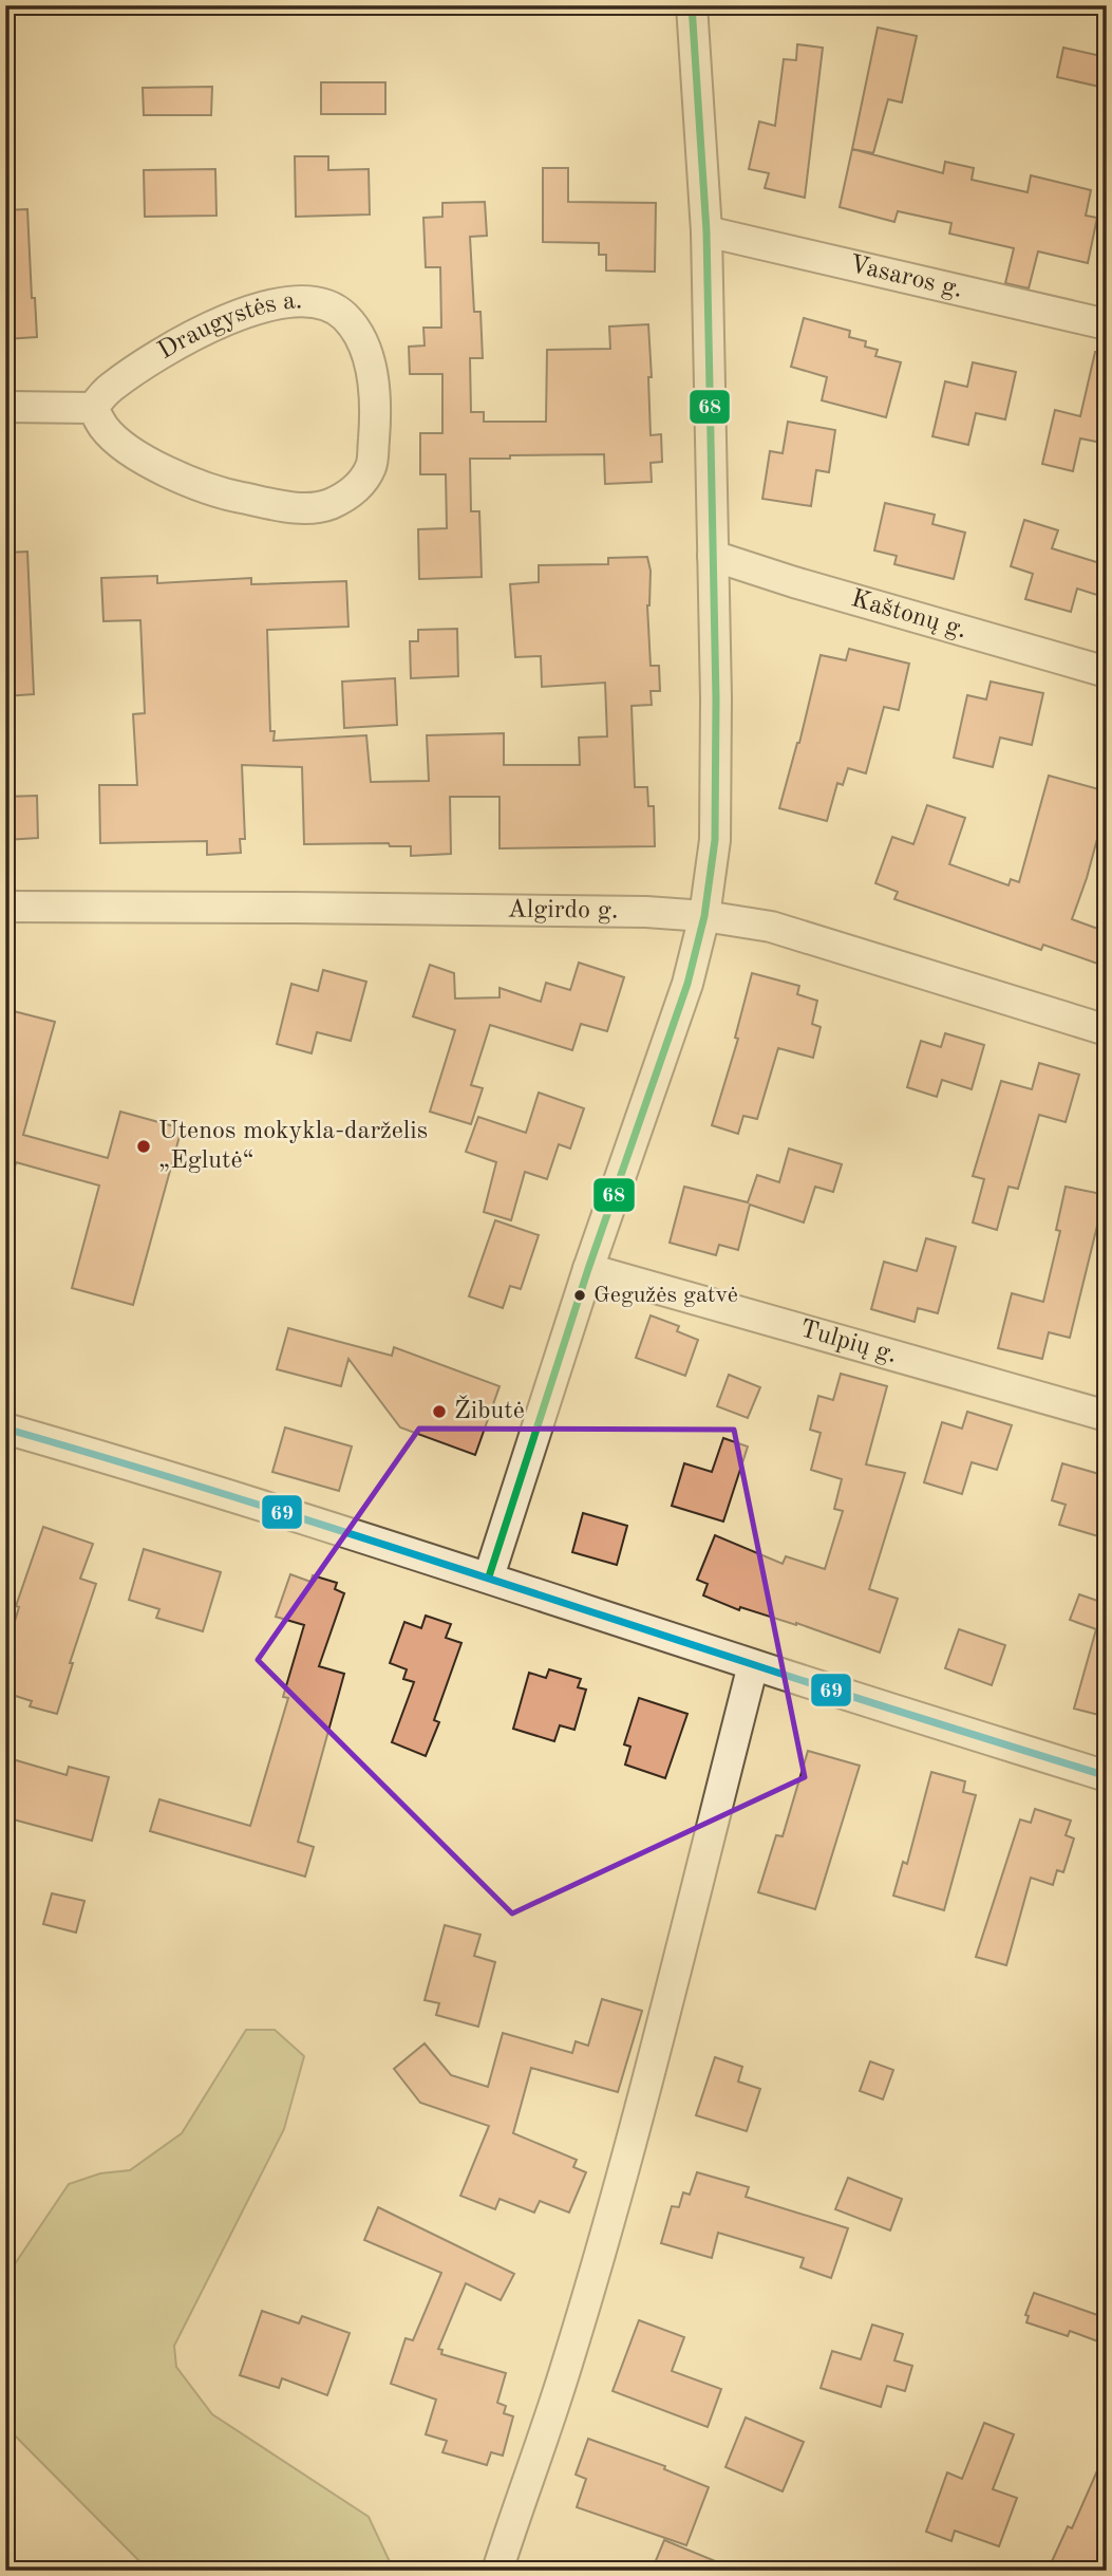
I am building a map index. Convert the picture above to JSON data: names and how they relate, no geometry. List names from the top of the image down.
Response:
{
  "streets": {
    "street": [
      "Vasaros g.",
      "Draugystės a.",
      "Kaštonų g.",
      "Algirdo g.",
      "Tulpių g."
    ]
  },
  "places": ["Utenos mokykla-darželis „Eglutė“", "Gegužės gatvė", "Žibutė"],
  "lines": ["transit line 68", "transit line 69"]
}
